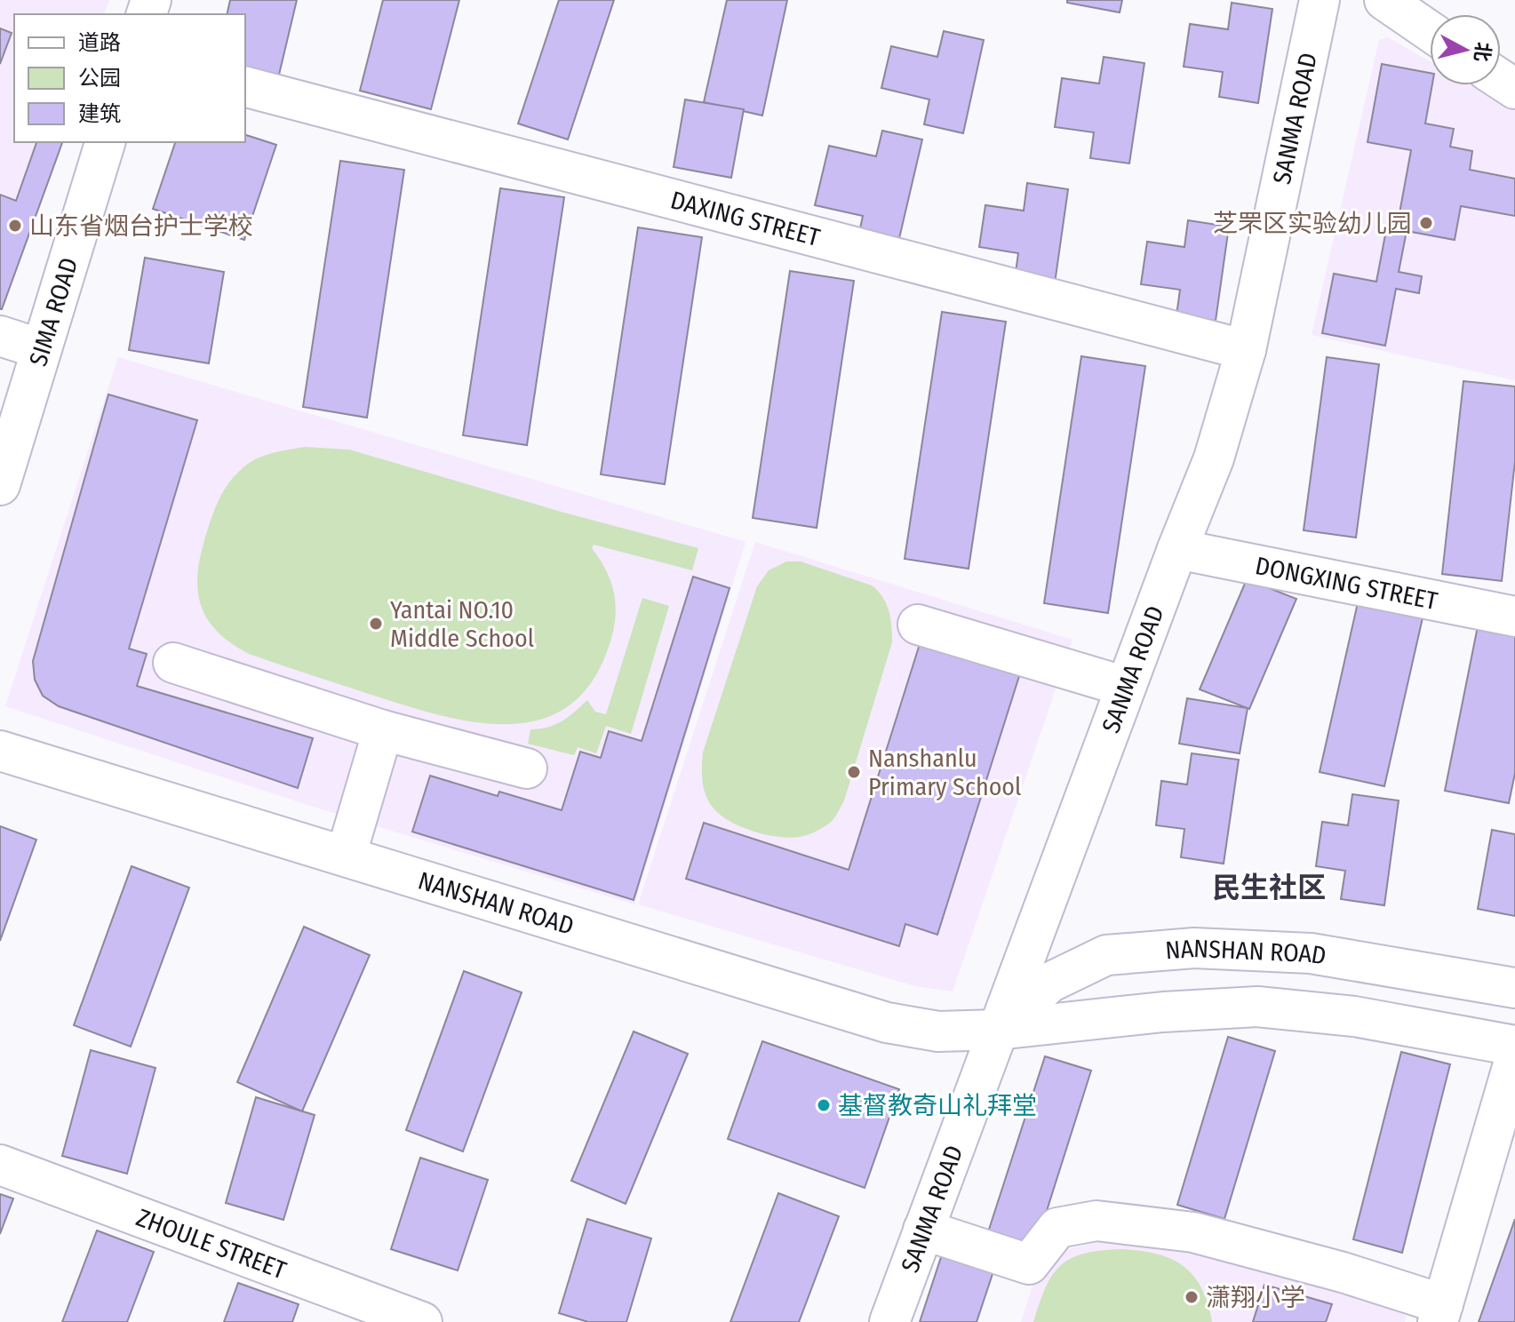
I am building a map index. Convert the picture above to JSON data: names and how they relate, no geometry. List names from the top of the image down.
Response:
{
  "streets": {
    "street": [
      "SANMA ROAD",
      "DAXING STREET",
      "SIMA ROAD",
      "DONGXING STREET",
      "NANSHAN ROAD",
      "ZHOULE STREET"
    ]
  },
  "crossings": [
    ["SANMA ROAD", "DAXING STREET"],
    ["SANMA ROAD", "DONGXING STREET"],
    ["SANMA ROAD", "NANSHAN ROAD"]
  ],
  "districts": ["民生社区"],
  "places": [
    "芝罘区实验幼儿园",
    "山东省烟台护士学校",
    "Yantai NO.10 Middle School",
    "Nanshanlu Primary School",
    "基督教奇山礼拜堂",
    "潇翔小学"
  ],
  "legend": ["道路", "公园", "建筑"],
  "north": "right"
}
